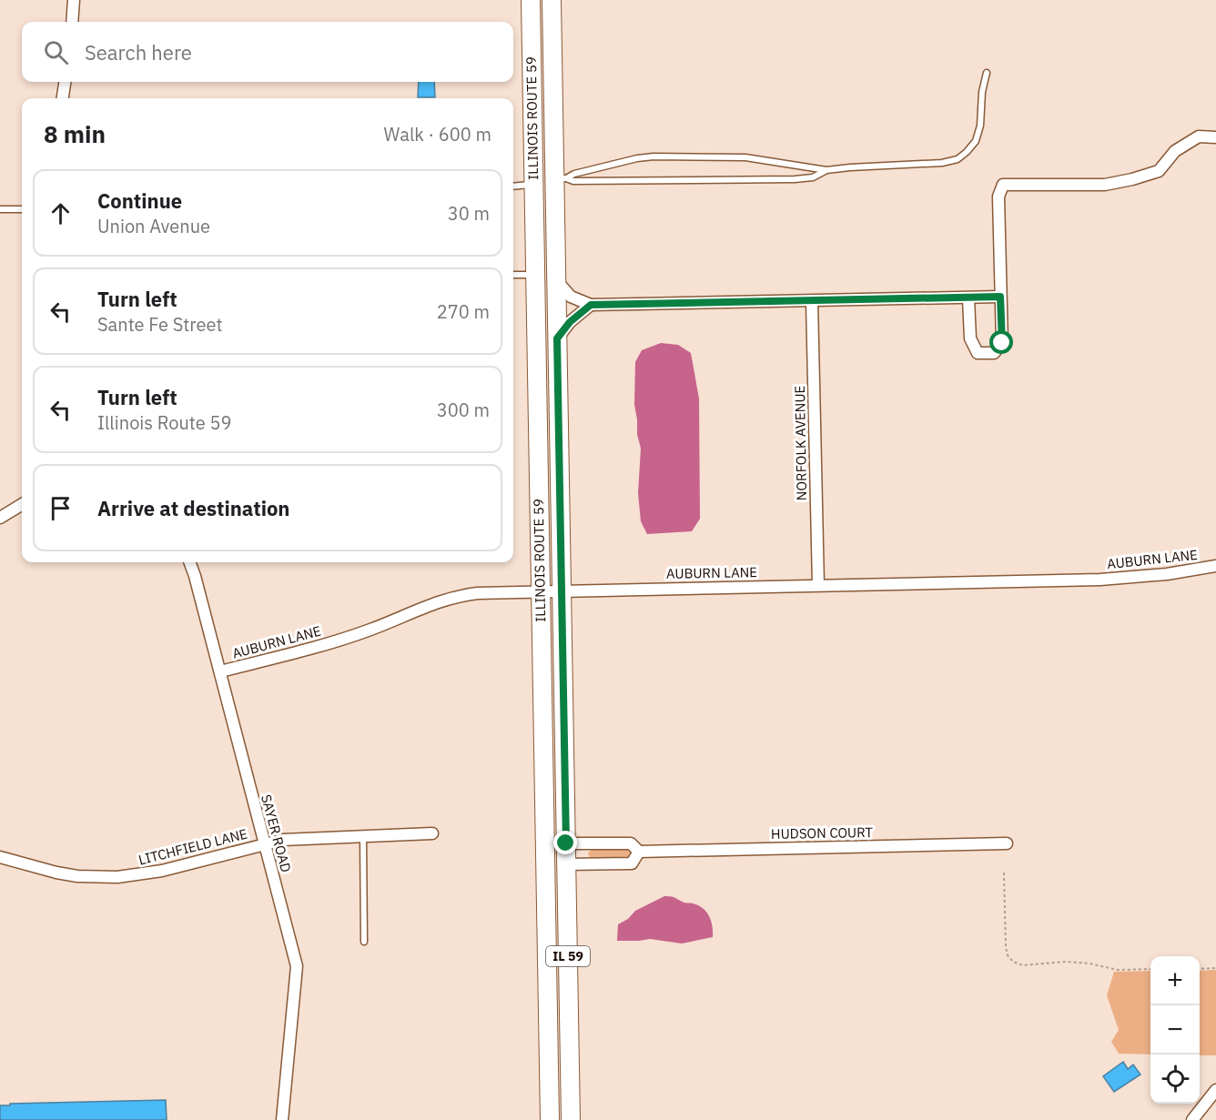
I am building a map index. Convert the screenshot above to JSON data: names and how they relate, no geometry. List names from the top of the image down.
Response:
{
  "streets": {
    "main road": ["ILLINOIS ROUTE 59", "IL 59"],
    "street": [
      "NORFOLK AVENUE",
      "AUBURN LANE",
      "SAYER ROAD",
      "HUDSON COURT",
      "LITCHFIELD LANE"
    ]
  },
  "crossings": [
    ["ILLINOIS ROUTE 59", "AUBURN LANE"],
    ["ILLINOIS ROUTE 59", "HUDSON COURT"],
    ["NORFOLK AVENUE", "AUBURN LANE"],
    ["AUBURN LANE", "SAYER ROAD"],
    ["SAYER ROAD", "LITCHFIELD LANE"]
  ],
  "page": {
    "search": "Search here",
    "heading": ["8 min", "Walk · 600 m"],
    "list": [
      ["Continue", "Union Avenue", "30 m"],
      ["Turn left", "Sante Fe Street", "270 m"],
      ["Turn left", "Illinois Route 59", "300 m"],
      "Arrive at destination"
    ],
    "map_buttons": ["+", "−"]
  }
}
